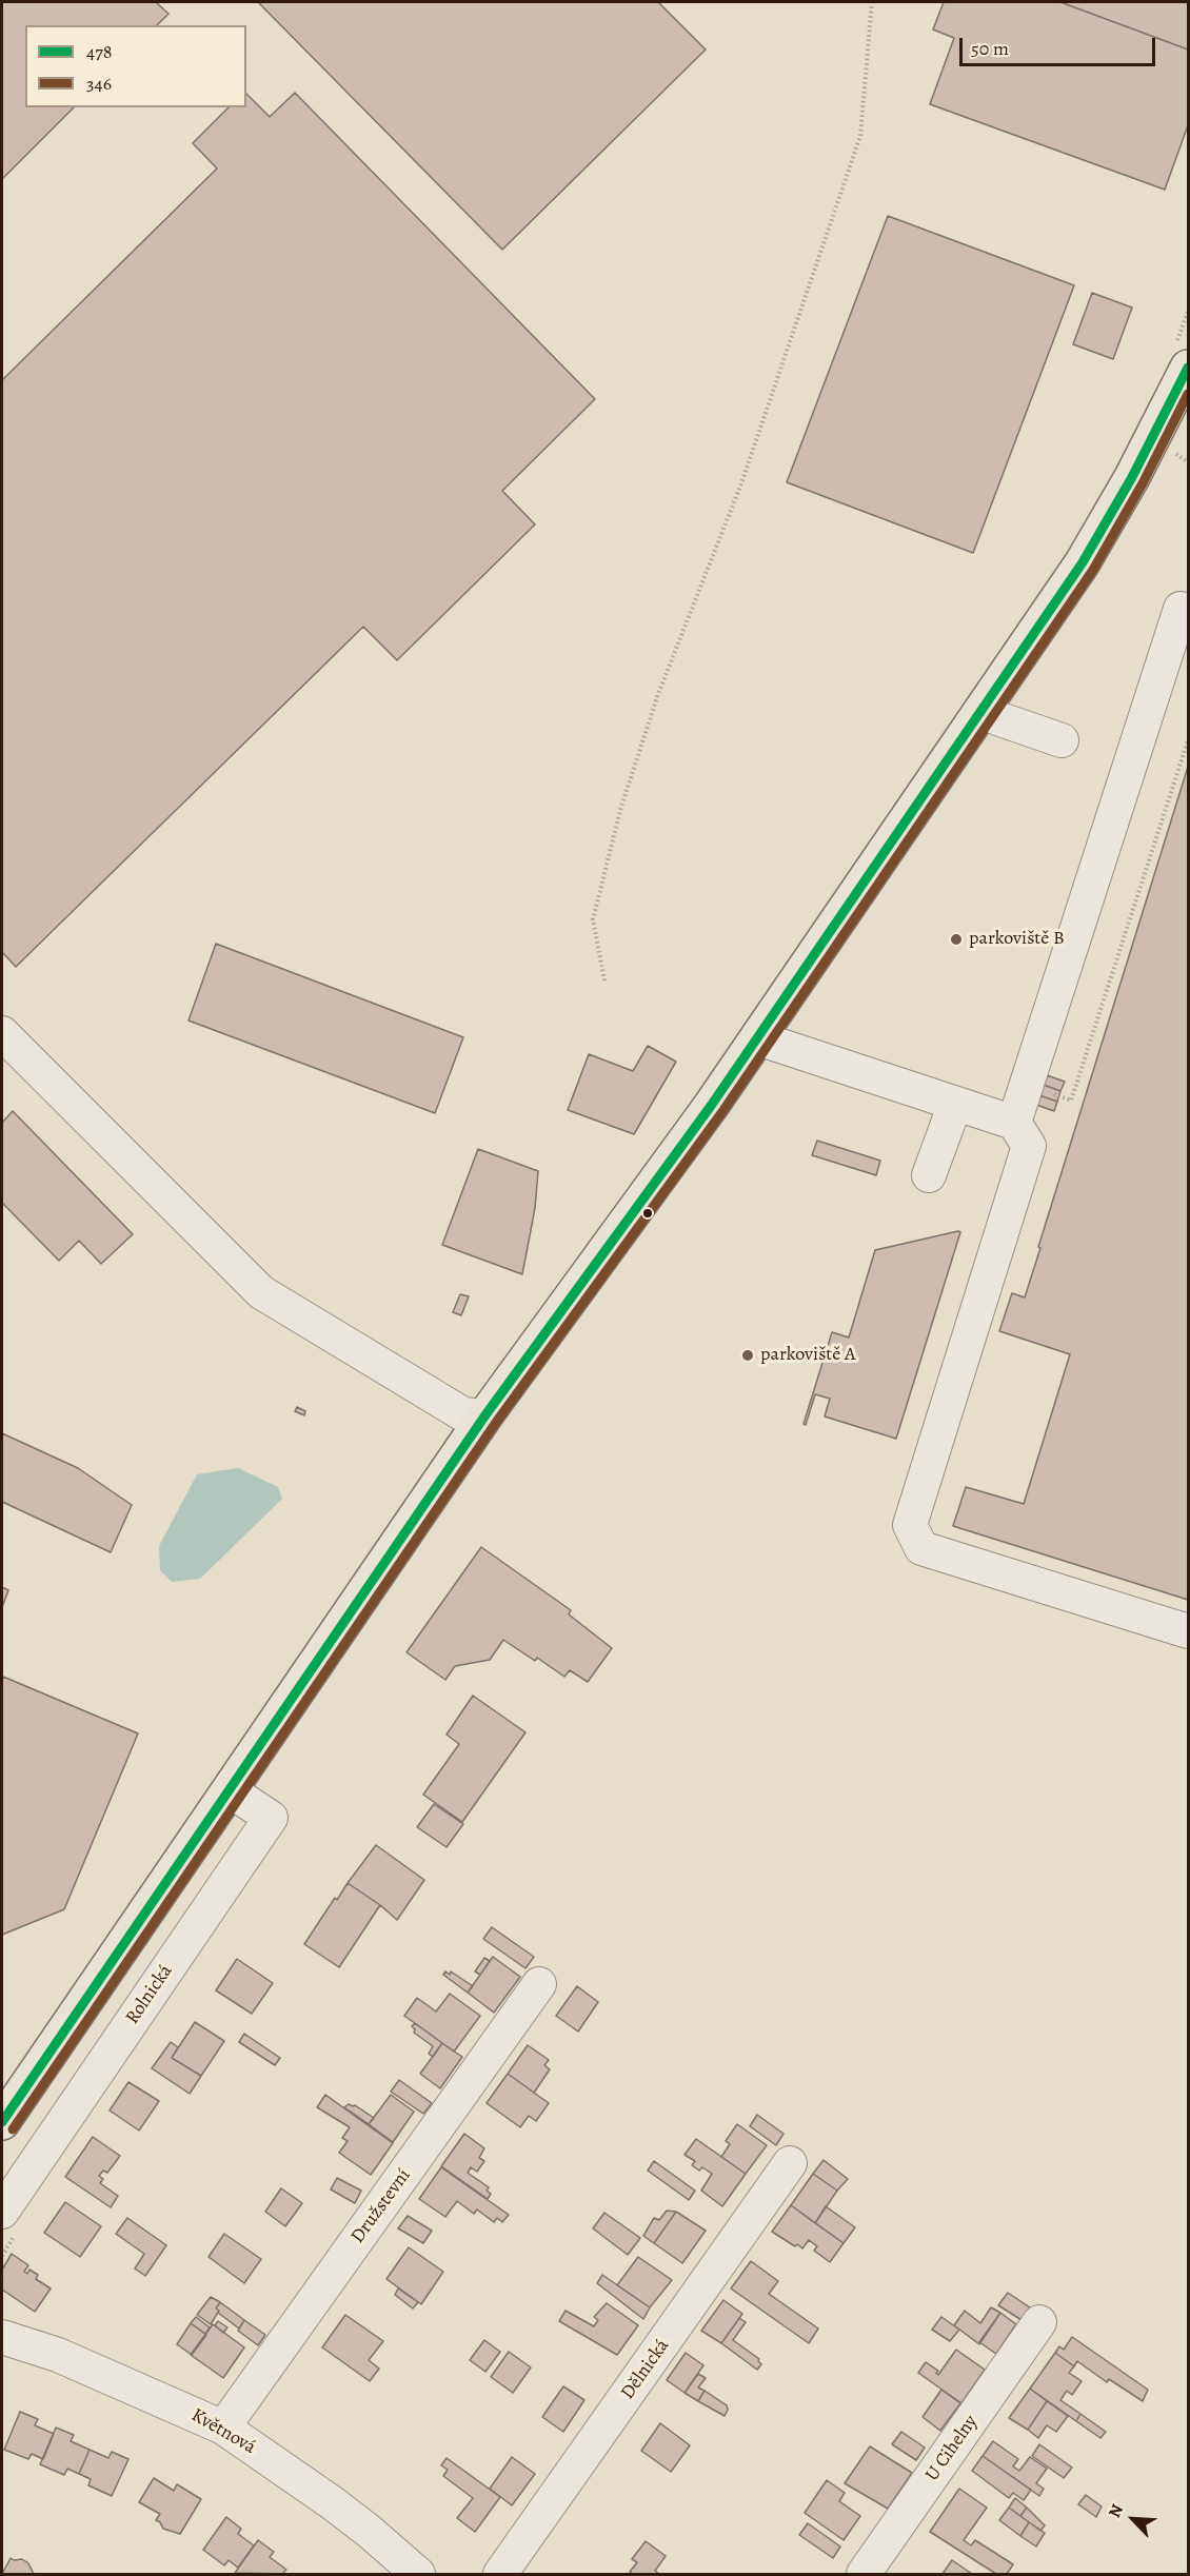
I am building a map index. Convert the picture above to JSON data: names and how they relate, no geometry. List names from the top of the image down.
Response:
{
  "streets": {
    "street": [
      "Rolnická",
      "Družstevní",
      "Dělnická",
      "Květnová",
      "U Cihelny"
    ]
  },
  "crossings": [
    ["Družstevní", "Květnová"]
  ],
  "places": ["parkoviště B", "parkoviště A"],
  "lines": ["transit line 478", "transit line 346"],
  "legend": ["478", "346"],
  "scale_bar": "50 m",
  "north": "top left"
}
